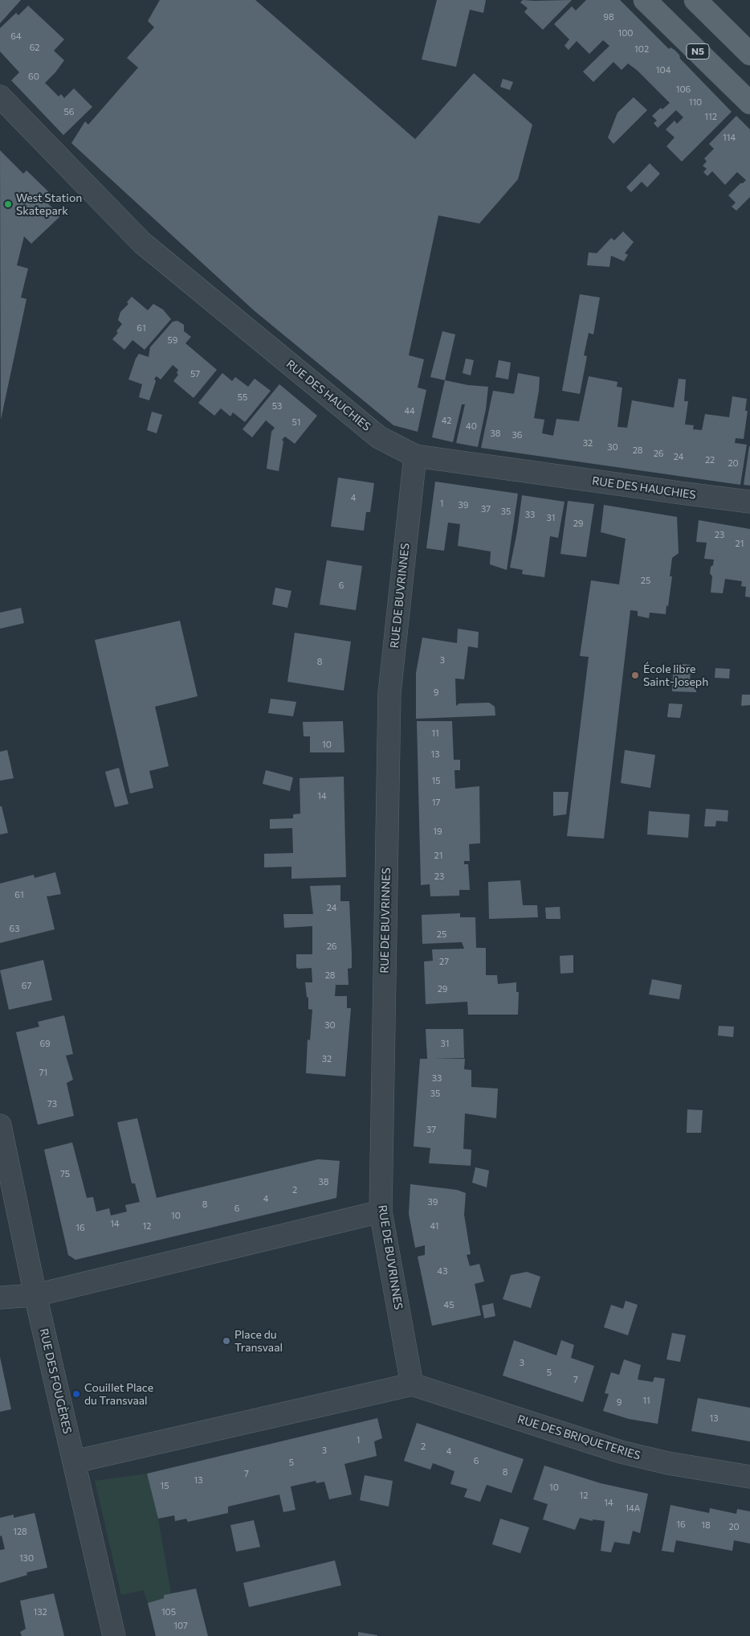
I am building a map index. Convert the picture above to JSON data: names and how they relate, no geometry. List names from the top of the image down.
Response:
{
  "streets": {
    "main road": ["N5"],
    "street": [
      "RUE DES HAUCHIES",
      "RUE DE BUVRINNES",
      "RUE DES FOUGÈRES",
      "RUE DES BRIQUETERIES"
    ]
  },
  "crossings": [
    ["RUE DES HAUCHIES", "RUE DE BUVRINNES"],
    ["RUE DE BUVRINNES", "RUE DES BRIQUETERIES"]
  ],
  "places": [
    "West Station Skatepark",
    "École libre Saint-Joseph",
    "Place du Transvaal",
    "Couillet Place du Transvaal"
  ],
  "house_numbers": [
    "98",
    "100",
    "64",
    "62",
    "102",
    "104",
    "60",
    "106",
    "110",
    "56",
    "112",
    "114",
    "61",
    "59",
    "57",
    "55",
    "53",
    "44",
    "42",
    "51",
    "40",
    "38",
    "36",
    "32",
    "30",
    "28",
    "26",
    "24",
    "22",
    "20",
    "4",
    "1",
    "39",
    "37",
    "35",
    "33",
    "31",
    "29",
    "23",
    "21",
    "25",
    "6",
    "3",
    "8",
    "9",
    "11",
    "10",
    "13",
    "15",
    "14",
    "17",
    "19",
    "21",
    "23",
    "61",
    "24",
    "63",
    "25",
    "26",
    "27",
    "28",
    "67",
    "29",
    "30",
    "69",
    "31",
    "32",
    "71",
    "33",
    "35",
    "73",
    "37",
    "75",
    "38",
    "2",
    "4",
    "39",
    "8",
    "6",
    "10",
    "14",
    "12",
    "41",
    "16",
    "43",
    "45",
    "3",
    "5",
    "7",
    "11",
    "9",
    "13",
    "1",
    "2",
    "3",
    "4",
    "6",
    "5",
    "8",
    "7",
    "13",
    "15",
    "10",
    "12",
    "14",
    "14A",
    "16",
    "18",
    "20",
    "128",
    "130",
    "132",
    "105",
    "107"
  ]
}
